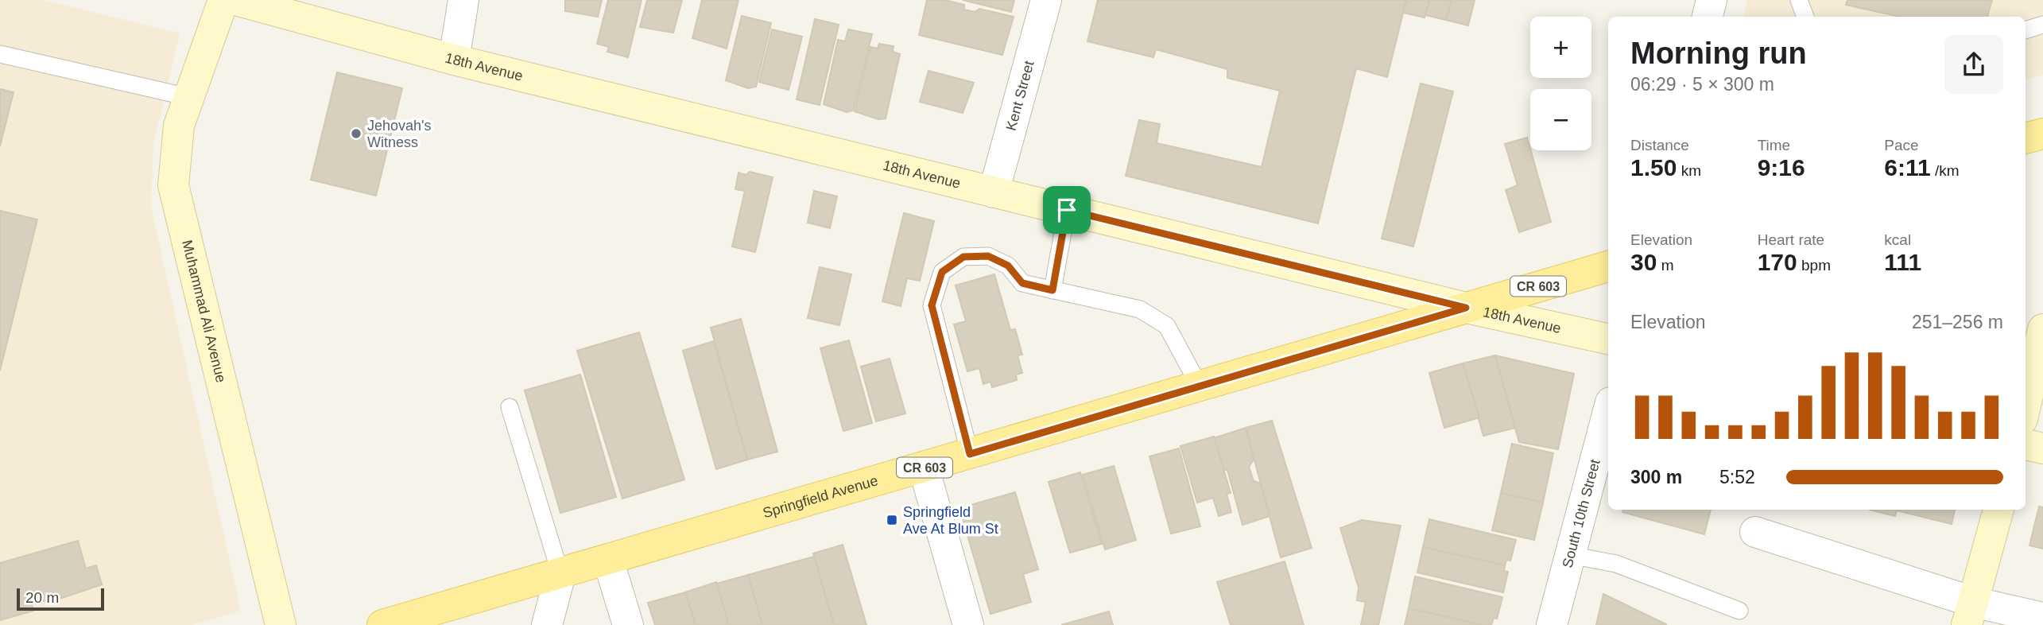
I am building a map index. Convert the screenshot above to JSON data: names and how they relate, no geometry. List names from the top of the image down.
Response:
{
  "streets": {
    "main road": [
      "18th Avenue",
      "CR 603",
      "Muhammad Ali Avenue",
      "Springfield Avenue"
    ],
    "street": ["Kent Street", "South 10th Street"]
  },
  "crossings": [
    ["18th Avenue", "Kent Street"],
    ["18th Avenue", "Springfield Avenue"]
  ],
  "places": {
    "other": ["Jehovah's Witness"],
    "transit": ["Springfield Ave At Blum St"]
  },
  "scale_bar": "20 m",
  "page": {
    "map_buttons": ["+", "−"],
    "heading": ["Morning run", "06:29 · 5 × 300 m"],
    "stats": [
      ["Distance", "1.50 km"],
      ["Time", "9:16"],
      ["Pace", "6:11 /km"],
      ["Elevation", "30 m"],
      ["Heart rate", "170 bpm"],
      ["kcal", "111"]
    ],
    "chart": ["Elevation", "251–256 m"],
    "list": [
      {
        "name": "300 m",
        "note": "5:52"
      }
    ],
    "scale": "20 m"
  }
}
